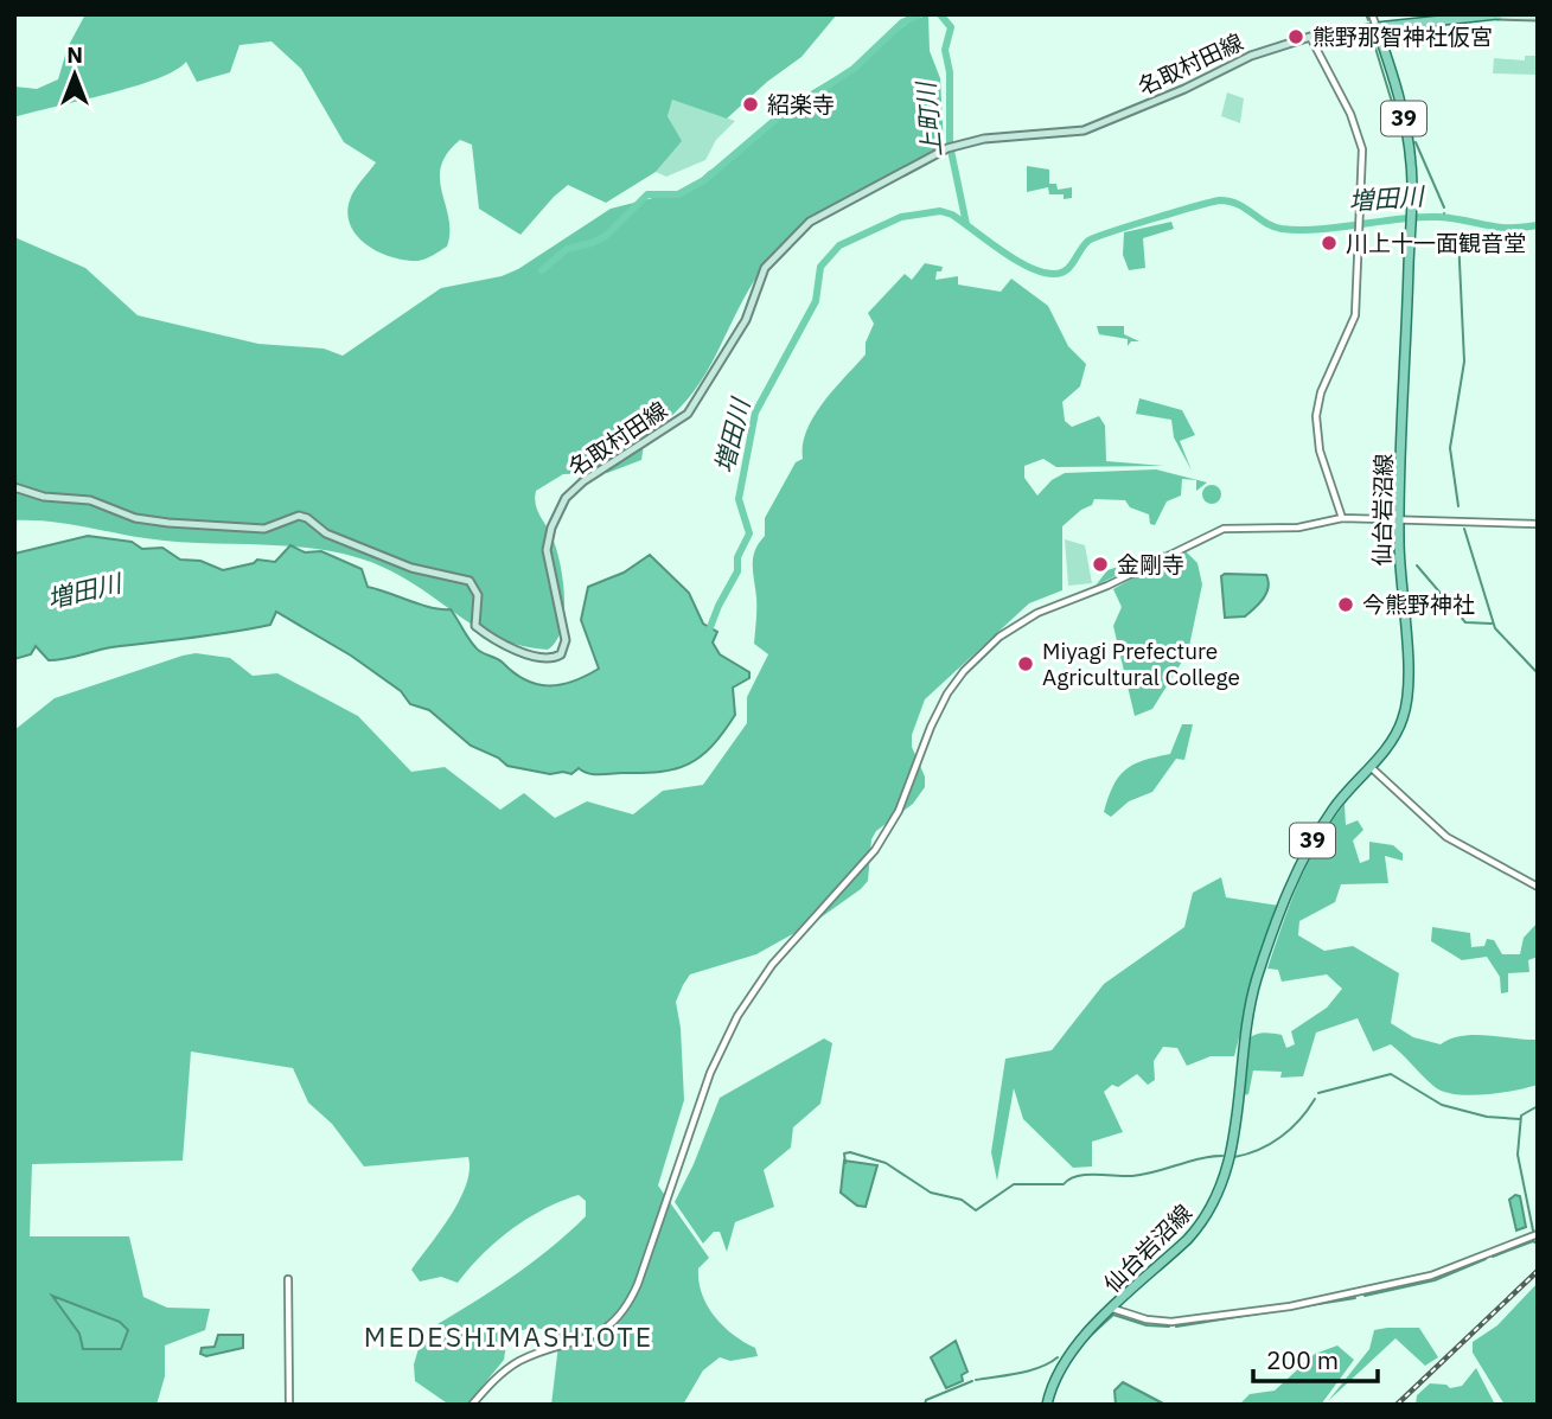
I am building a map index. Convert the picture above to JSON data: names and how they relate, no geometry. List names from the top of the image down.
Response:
{
  "streets": {
    "main road": ["名取村田線", "39", "仙台岩沼線"]
  },
  "crossings": [
    ["名取村田線", "仙台岩沼線"]
  ],
  "districts": ["MEDESHIMASHIOTE"],
  "water": ["上町川", "増田川"],
  "places": [
    "熊野那智神社仮宮",
    "紹楽寺",
    "川上十一面観音堂",
    "金剛寺",
    "今熊野神社",
    "Miyagi Prefecture Agricultural College"
  ],
  "scale_bar": "200 m",
  "north": "top"
}
